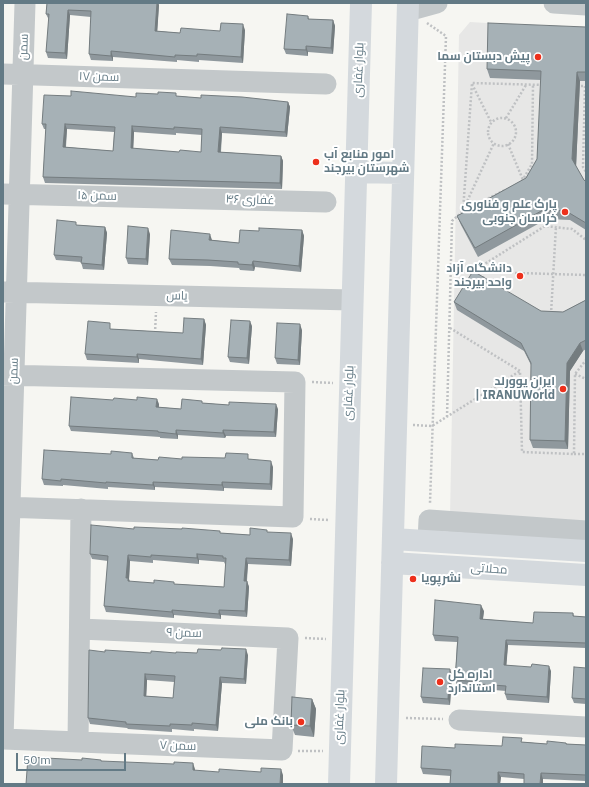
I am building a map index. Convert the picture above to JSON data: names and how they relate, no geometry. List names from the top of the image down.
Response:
{
  "streets": {
    "main road": ["بلوار غفاری", "محلاتی"],
    "street": [
      "سمن",
      "سمن ۱۷",
      "سمن ۱۵",
      "غفاری ۴۶",
      "یاس",
      "سمن ۹",
      "سمن ۷"
    ]
  },
  "crossings": [
    ["سمن", "سمن ۱۷"],
    ["سمن", "سمن ۱۵"],
    ["سمن", "یاس"],
    ["سمن", "سمن ۷"],
    ["بلوار غفاری", "یاس"],
    ["سمن ۱۵", "غفاری ۴۶"]
  ],
  "places": [
    "پیش دبستان سما",
    "امور منابع آب شهرستان بیرجند",
    "پارک علم و فناوری خراسان جنوبی",
    "دانشگاه آزاد واحد بیرجند",
    "ایران یوورلد | IRANUWorld",
    "نشرپویا",
    "اداره کل استاندارد",
    "بانک ملی"
  ],
  "scale_bar": "50 m"
}
